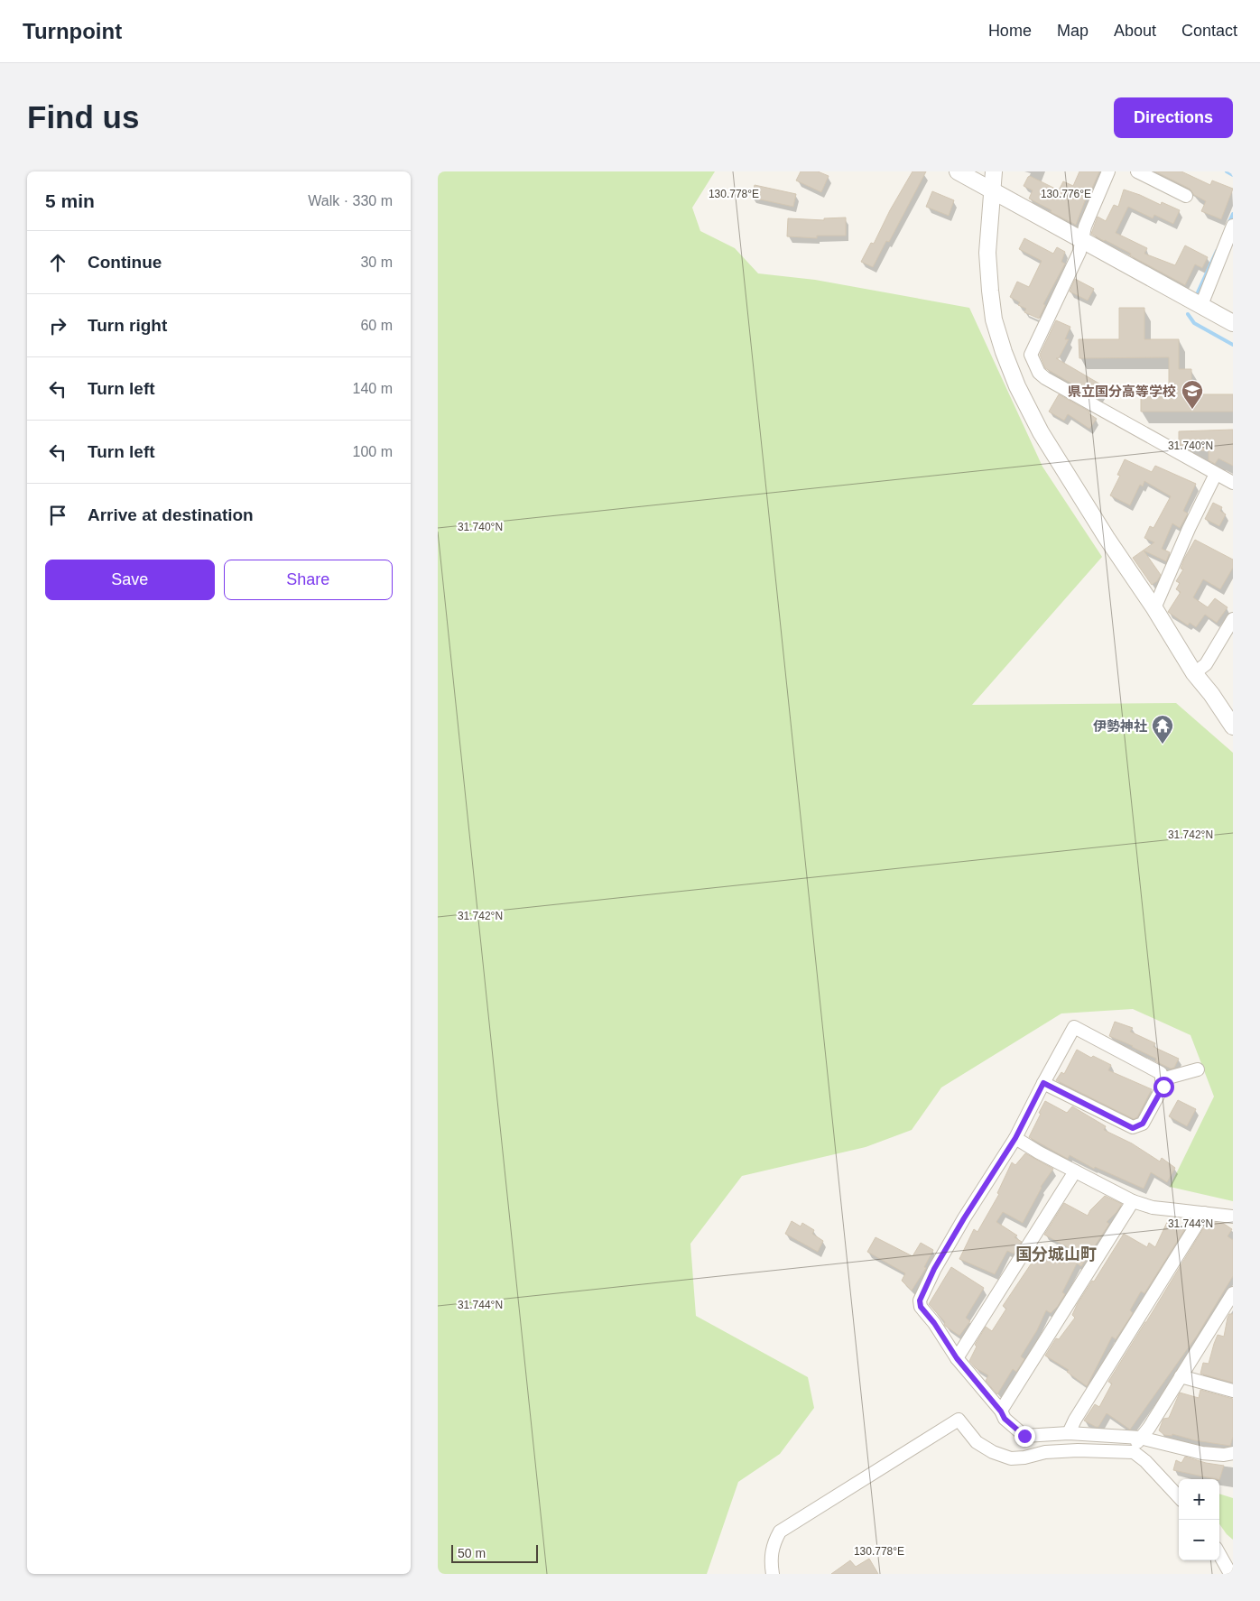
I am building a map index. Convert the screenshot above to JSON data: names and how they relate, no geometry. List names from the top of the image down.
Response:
{
  "districts": ["国分城山町"],
  "places": {
    "school or university": ["県立国分高等学校"],
    "temple": ["伊勢神社"]
  },
  "scale_bar": "50 m",
  "page": {
    "header": "Turnpoint",
    "nav": [
      "Home",
      "Map",
      "About",
      "Contact"
    ],
    "buttons": [
      "Directions",
      ["Save", "Share"]
    ],
    "title": "Find us",
    "heading": ["5 min", "Walk · 330 m"],
    "list": [
      ["Continue", "30 m"],
      ["Turn right", "60 m"],
      ["Turn left", "140 m"],
      ["Turn left", "100 m"],
      "Arrive at destination"
    ],
    "map_buttons": ["+", "−"],
    "scale": "50 m"
  },
  "coordinates": [
    "130.778°E",
    "130.776°E",
    "31.740°N",
    "31.742°N",
    "31.744°N"
  ]
}
